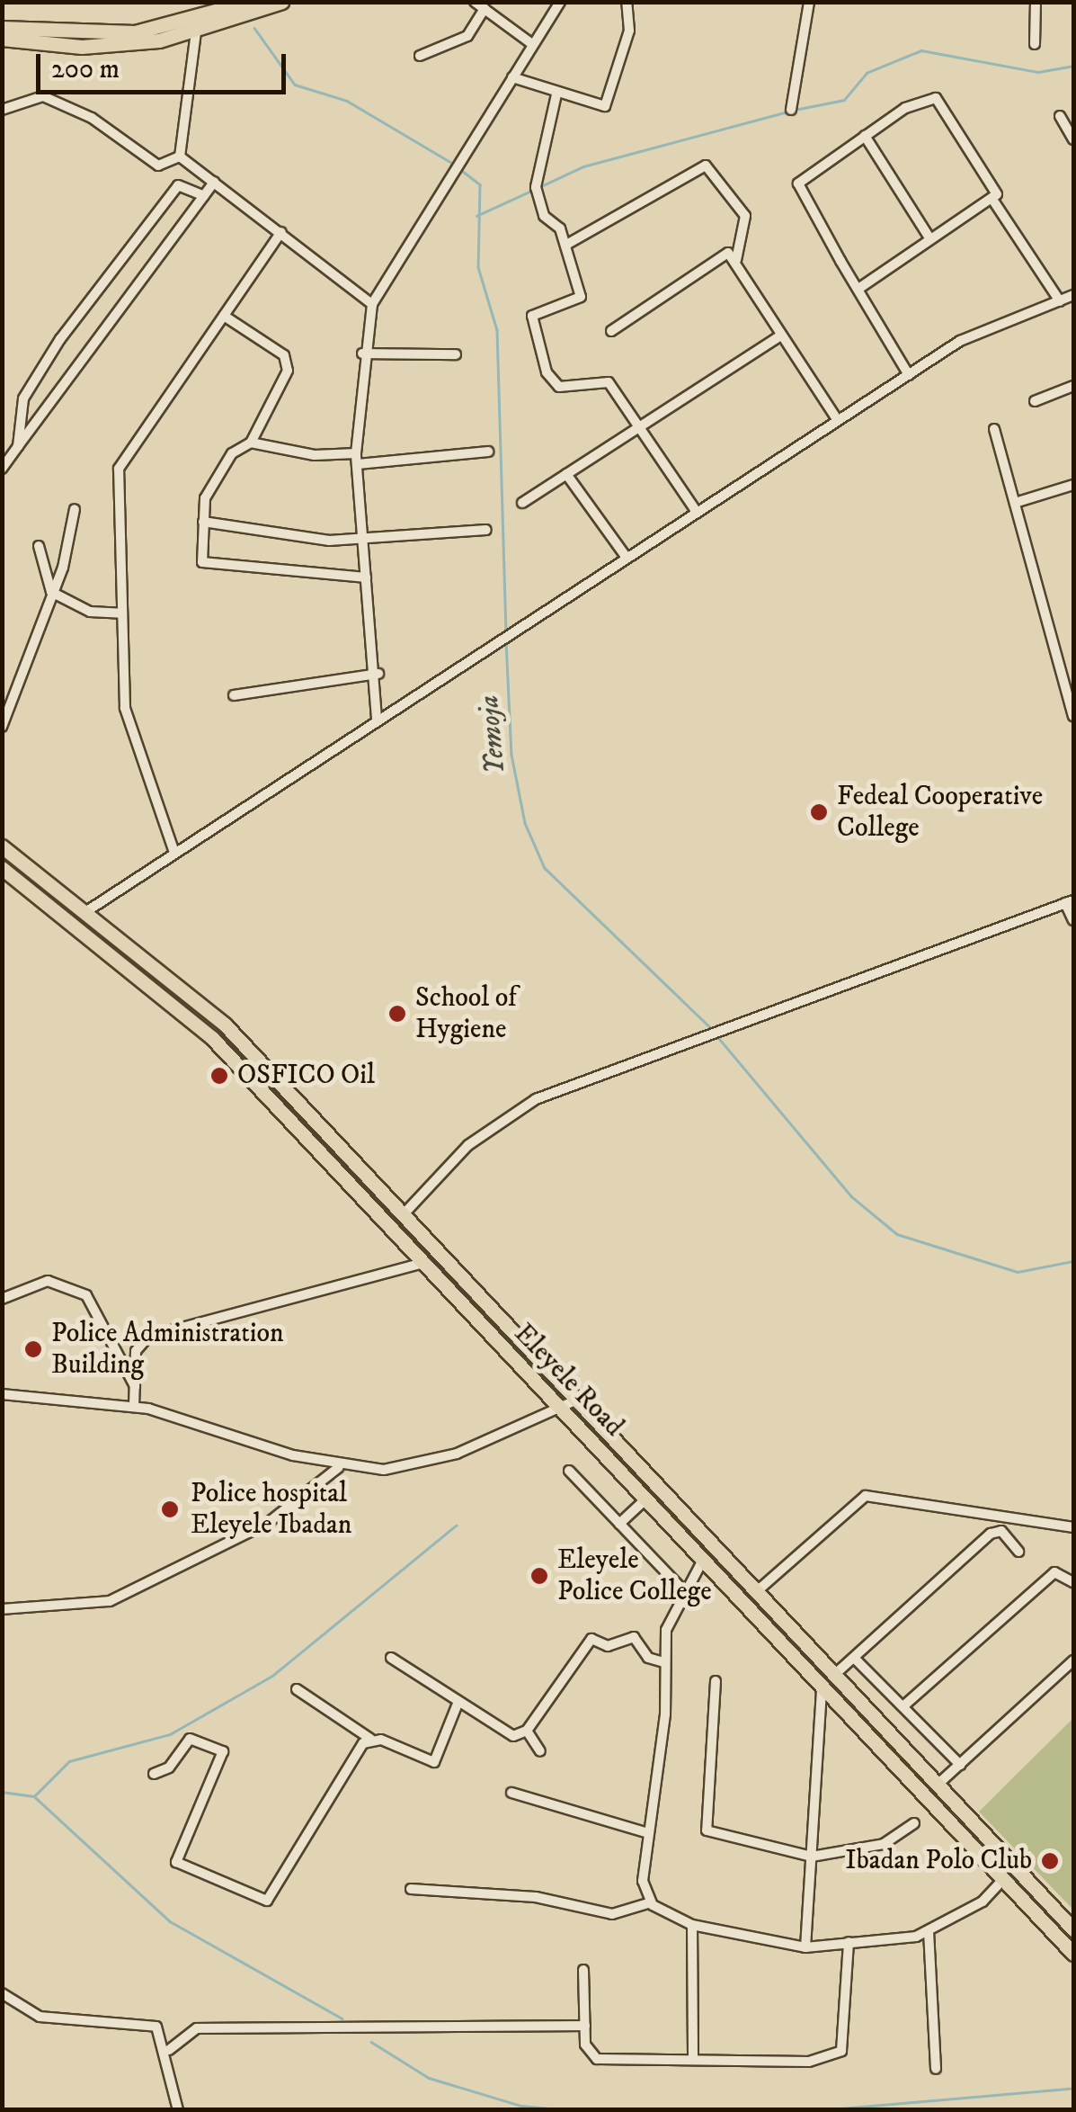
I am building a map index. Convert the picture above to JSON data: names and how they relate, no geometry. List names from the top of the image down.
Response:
{
  "streets": {
    "main road": ["Eleyele Road"]
  },
  "water": ["Yemoja"],
  "places": [
    "Fedeal Cooperative College",
    "School of Hygiene",
    "OSFICO Oil",
    "Police Administration Building",
    "Police hospital Eleyele Ibadan",
    "Eleyele Police College",
    "Ibadan Polo Club"
  ],
  "scale_bar": "200 m"
}
